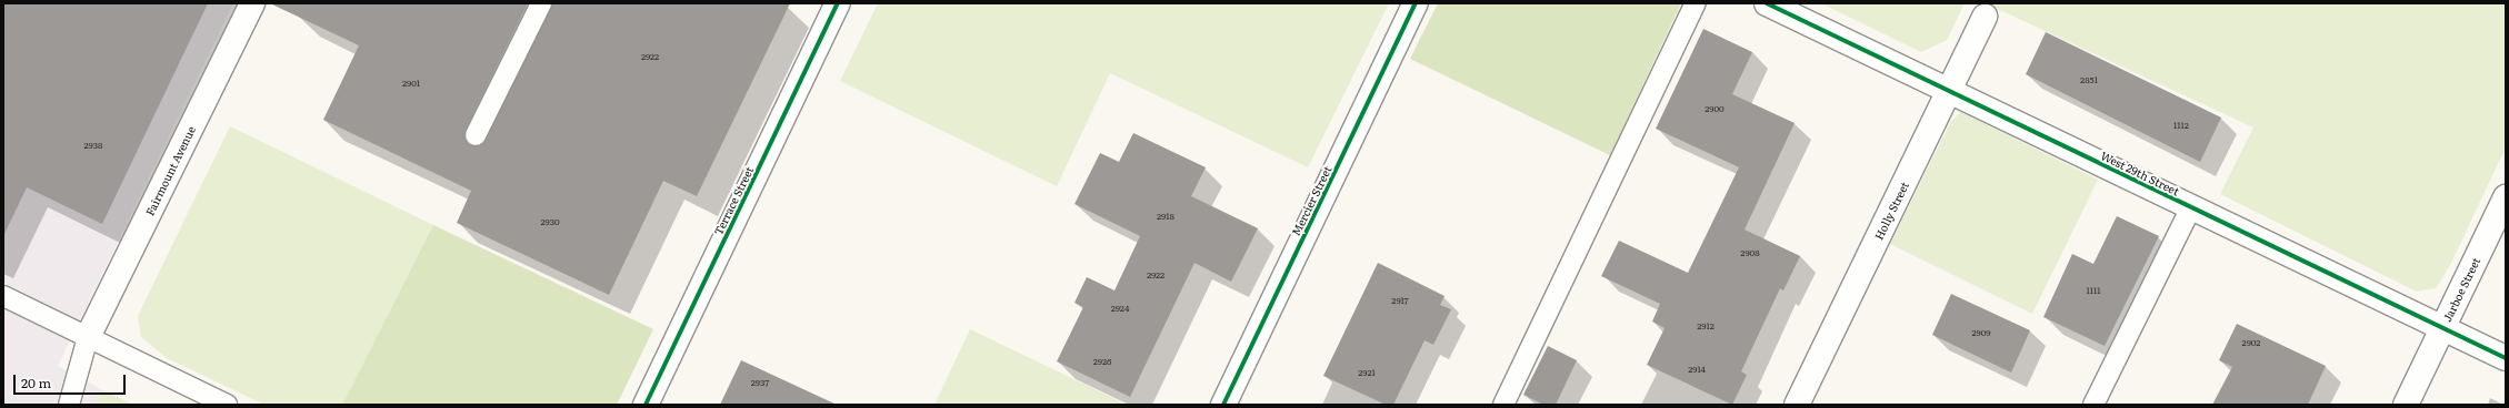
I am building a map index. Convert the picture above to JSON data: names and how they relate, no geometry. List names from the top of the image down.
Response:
{
  "streets": {
    "street": [
      "Fairmount Avenue",
      "West 29th Street",
      "Terrace Street",
      "Mercier Street",
      "Holly Street",
      "Jarboe Street"
    ]
  },
  "crossings": [
    ["West 29th Street", "Holly Street"],
    ["West 29th Street", "Jarboe Street"]
  ],
  "house_numbers": [
    "2922",
    "2851",
    "2901",
    "2900",
    "1112",
    "2938",
    "2918",
    "2930",
    "2908",
    "2922",
    "1111",
    "2917",
    "2924",
    "2912",
    "2909",
    "2902",
    "2926",
    "2914",
    "2921",
    "2937"
  ],
  "scale_bar": "20 m"
}
